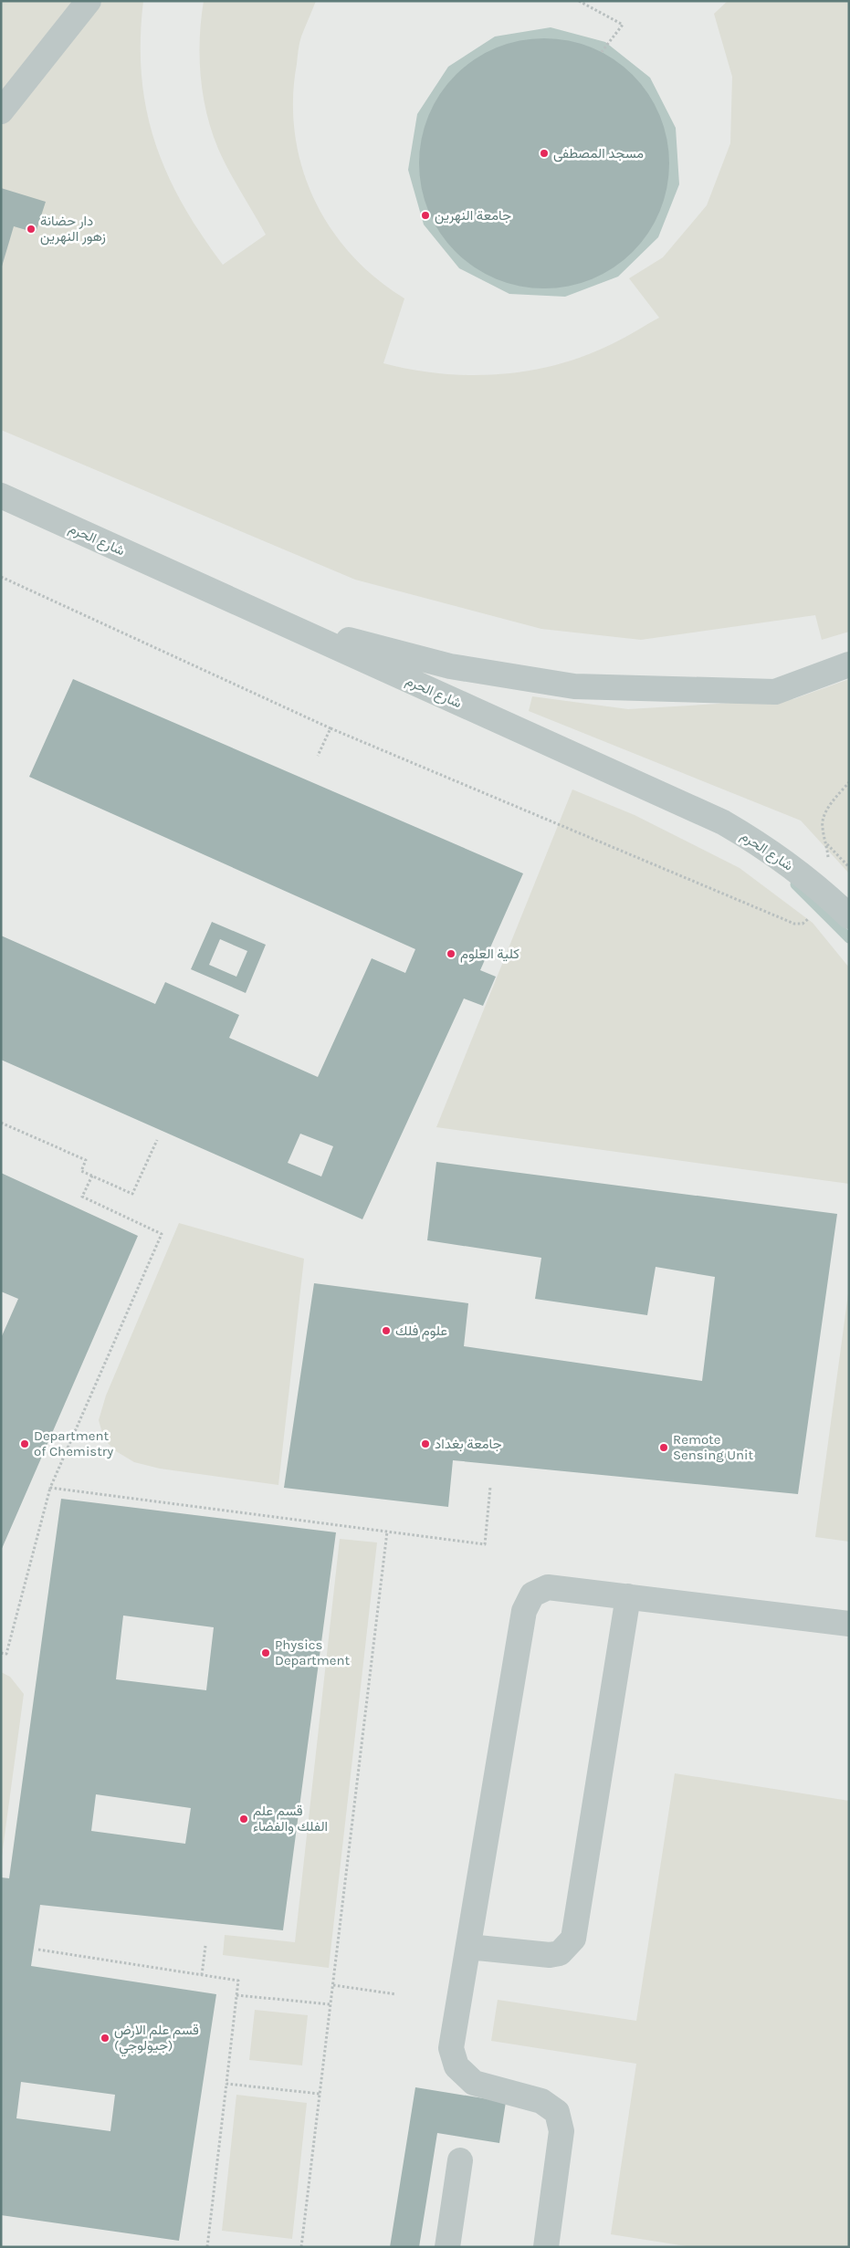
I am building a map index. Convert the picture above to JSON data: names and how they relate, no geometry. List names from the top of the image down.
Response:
{
  "streets": {
    "street": ["شارع الحرم"]
  },
  "places": [
    "مسجد المصطفى",
    "جامعة النهرين",
    "دار حضانة زهور النهرين",
    "كلية العلوم",
    "علوم فلك",
    "Department of Chemistry",
    "جامعة بغداد",
    "Remote Sensing Unit",
    "Physics Department",
    "قسم علم الفلك والفضاء",
    "قسم علم الارض (جيولوجي)"
  ]
}
